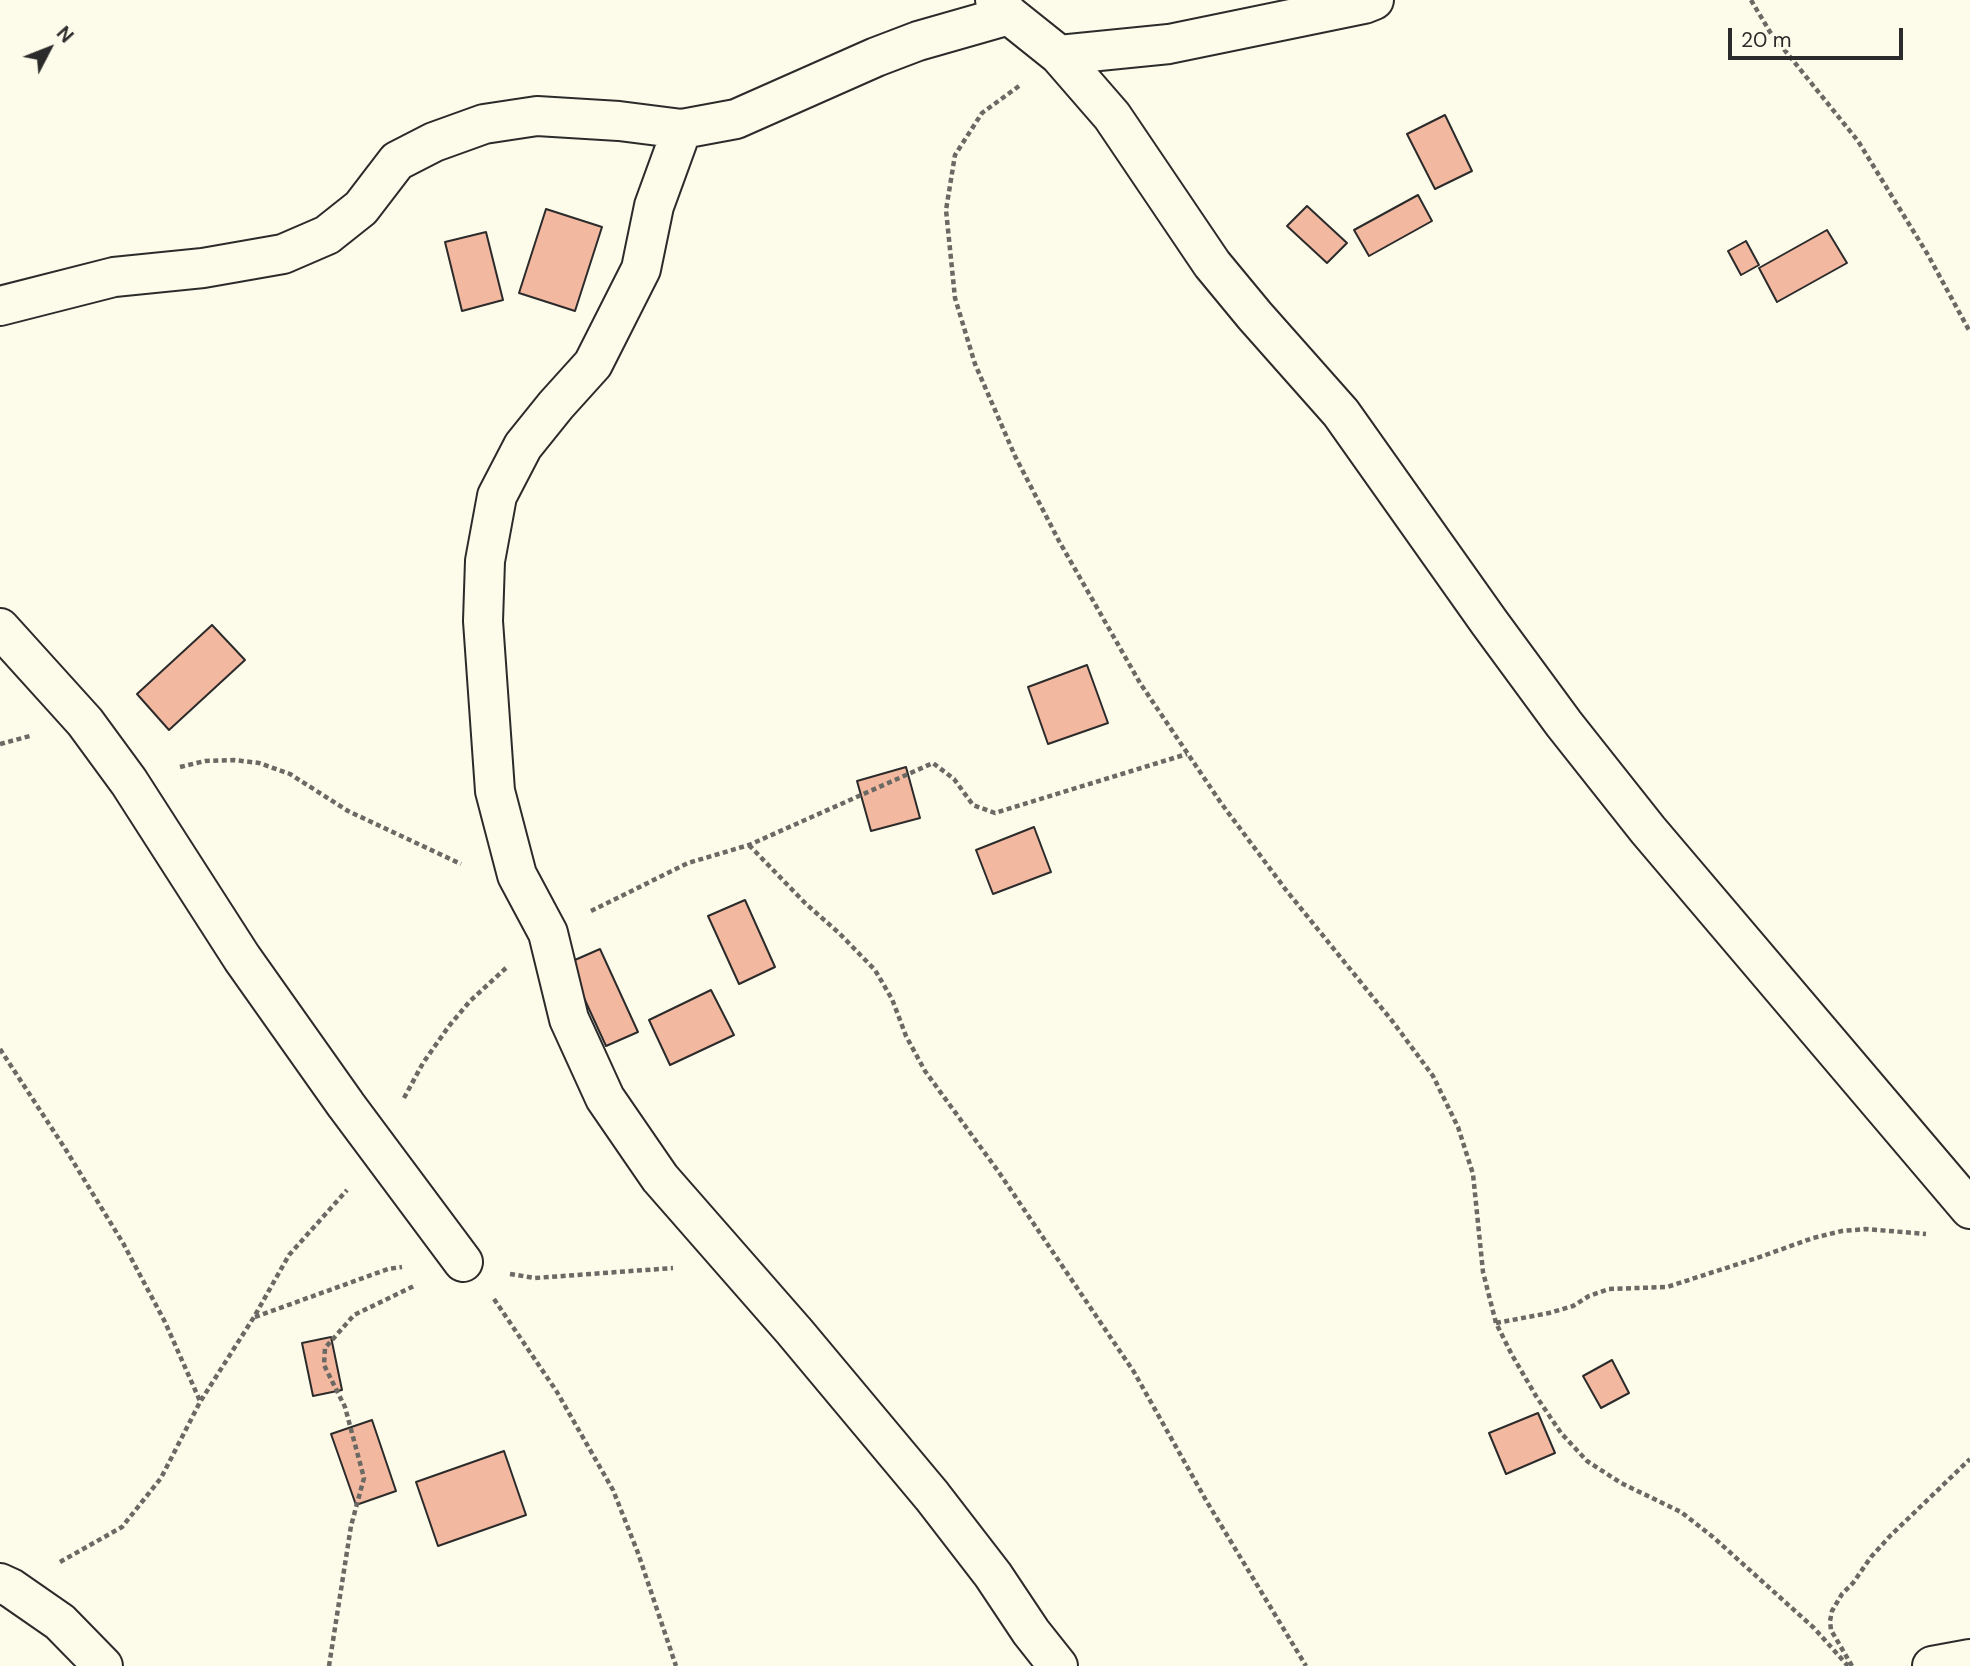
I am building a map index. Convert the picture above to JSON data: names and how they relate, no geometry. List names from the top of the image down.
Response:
{
  "scale_bar": "20 m",
  "north": "top right"
}
